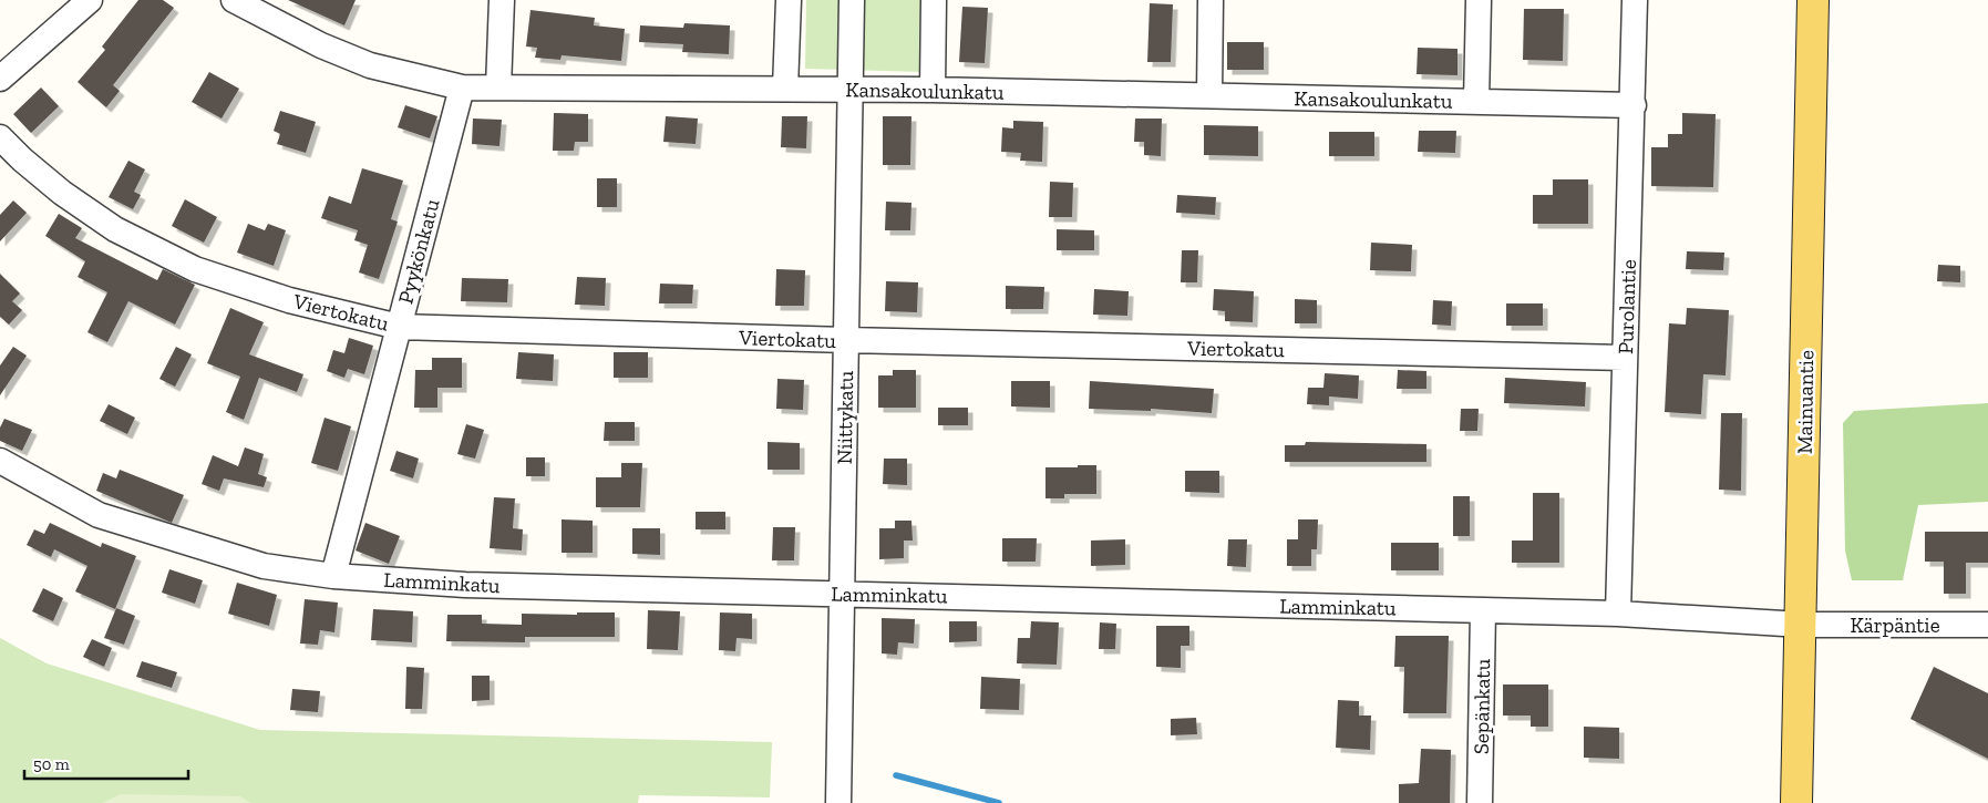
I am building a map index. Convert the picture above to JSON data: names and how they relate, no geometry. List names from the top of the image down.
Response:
{
  "streets": {
    "main road": ["Mainuantie"],
    "street": [
      "Kansakoulunkatu",
      "Pyykönkatu",
      "Purolantie",
      "Viertokatu",
      "Niittykatu",
      "Lamminkatu",
      "Kärpäntie",
      "Sepänkatu"
    ]
  },
  "crossings": [
    ["Kansakoulunkatu", "Pyykönkatu"],
    ["Kansakoulunkatu", "Purolantie"],
    ["Kansakoulunkatu", "Niittykatu"],
    ["Pyykönkatu", "Viertokatu"],
    ["Pyykönkatu", "Lamminkatu"],
    ["Purolantie", "Viertokatu"],
    ["Purolantie", "Lamminkatu"],
    ["Viertokatu", "Niittykatu"],
    ["Mainuantie", "Lamminkatu"],
    ["Mainuantie", "Kärpäntie"],
    ["Niittykatu", "Lamminkatu"],
    ["Lamminkatu", "Kärpäntie"],
    ["Lamminkatu", "Sepänkatu"]
  ],
  "scale_bar": "50 m"
}
